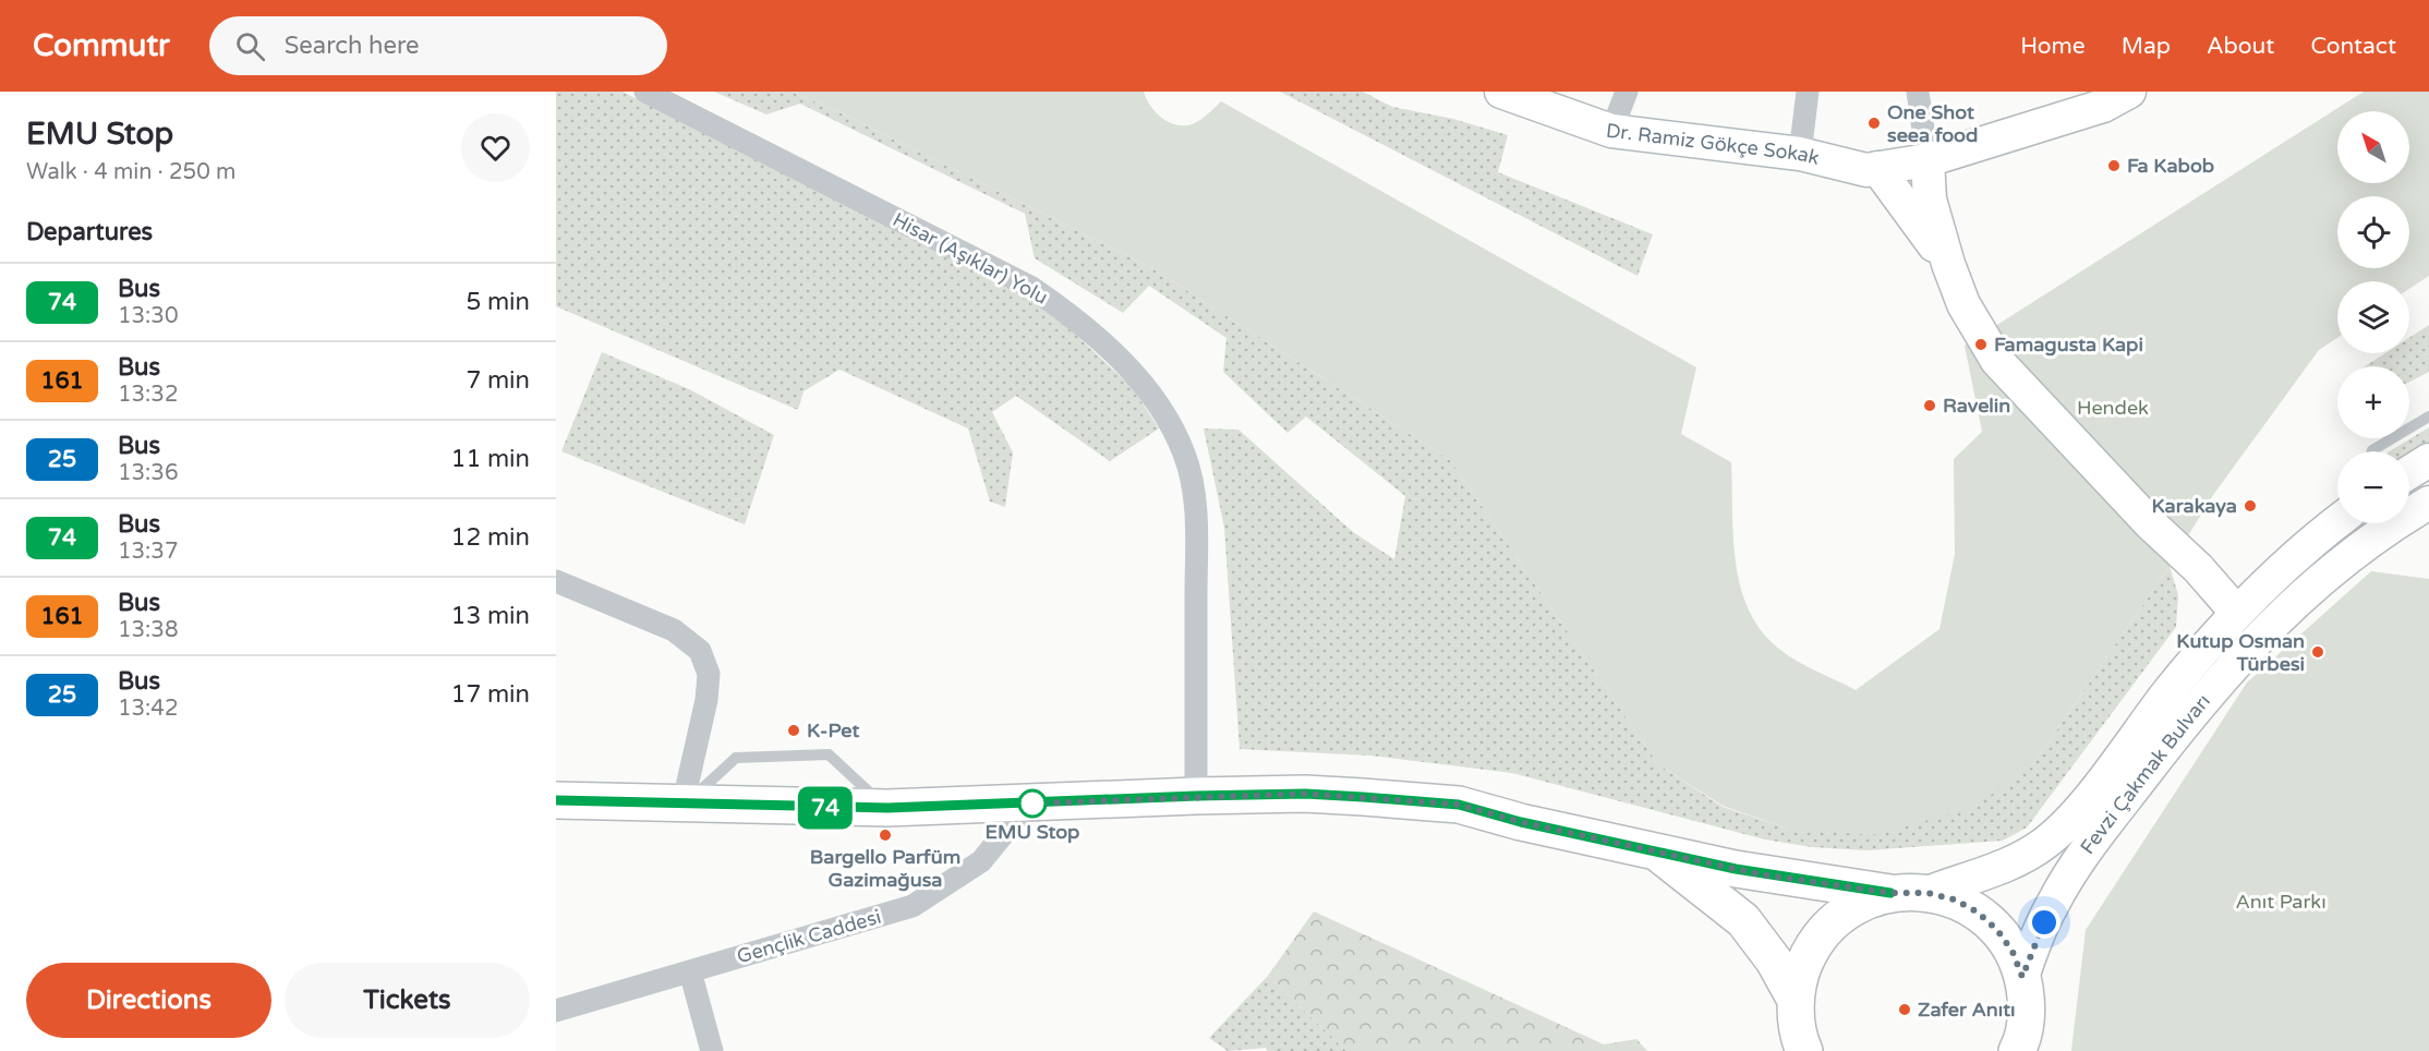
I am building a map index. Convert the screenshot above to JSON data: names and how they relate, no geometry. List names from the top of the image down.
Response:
{
  "streets": {
    "street": [
      "Dr. Ramiz Gökçe Sokak",
      "Hisar (Aşıklar) Yolu",
      "Fevzi Çakmak Bulvarı",
      "Gençlik Caddesi"
    ]
  },
  "parks": ["Hendek", "Anıt Parkı"],
  "places": [
    "One Shot seea food",
    "Fa Kabob",
    "Famagusta Kapi",
    "Ravelin",
    "Karakaya",
    "Kutup Osman Türbesi",
    "K-Pet",
    "EMU Stop",
    "Bargello Parfüm Gazimağusa",
    "Zafer Anıtı"
  ],
  "lines": ["bus line 74"],
  "north": "top left",
  "page": {
    "header": "Commutr",
    "search": "Search here",
    "nav": [
      "Home",
      "Map",
      "About",
      "Contact"
    ],
    "heading": [
      ["EMU Stop", "Walk · 4 min · 250 m"],
      "Departures"
    ],
    "on_map": "74",
    "map_buttons": ["+", "−"],
    "list": [
      {
        "mark": "74",
        "name": "Bus",
        "note": "13:30",
        "value": "5 min"
      },
      {
        "mark": "161",
        "name": "Bus",
        "note": "13:32",
        "value": "7 min"
      },
      {
        "mark": "25",
        "name": "Bus",
        "note": "13:36",
        "value": "11 min"
      },
      {
        "mark": "74",
        "name": "Bus",
        "note": "13:37",
        "value": "12 min"
      },
      {
        "mark": "161",
        "name": "Bus",
        "note": "13:38",
        "value": "13 min"
      },
      {
        "mark": "25",
        "name": "Bus",
        "note": "13:42",
        "value": "17 min"
      }
    ],
    "buttons": ["Directions", "Tickets"]
  }
}
